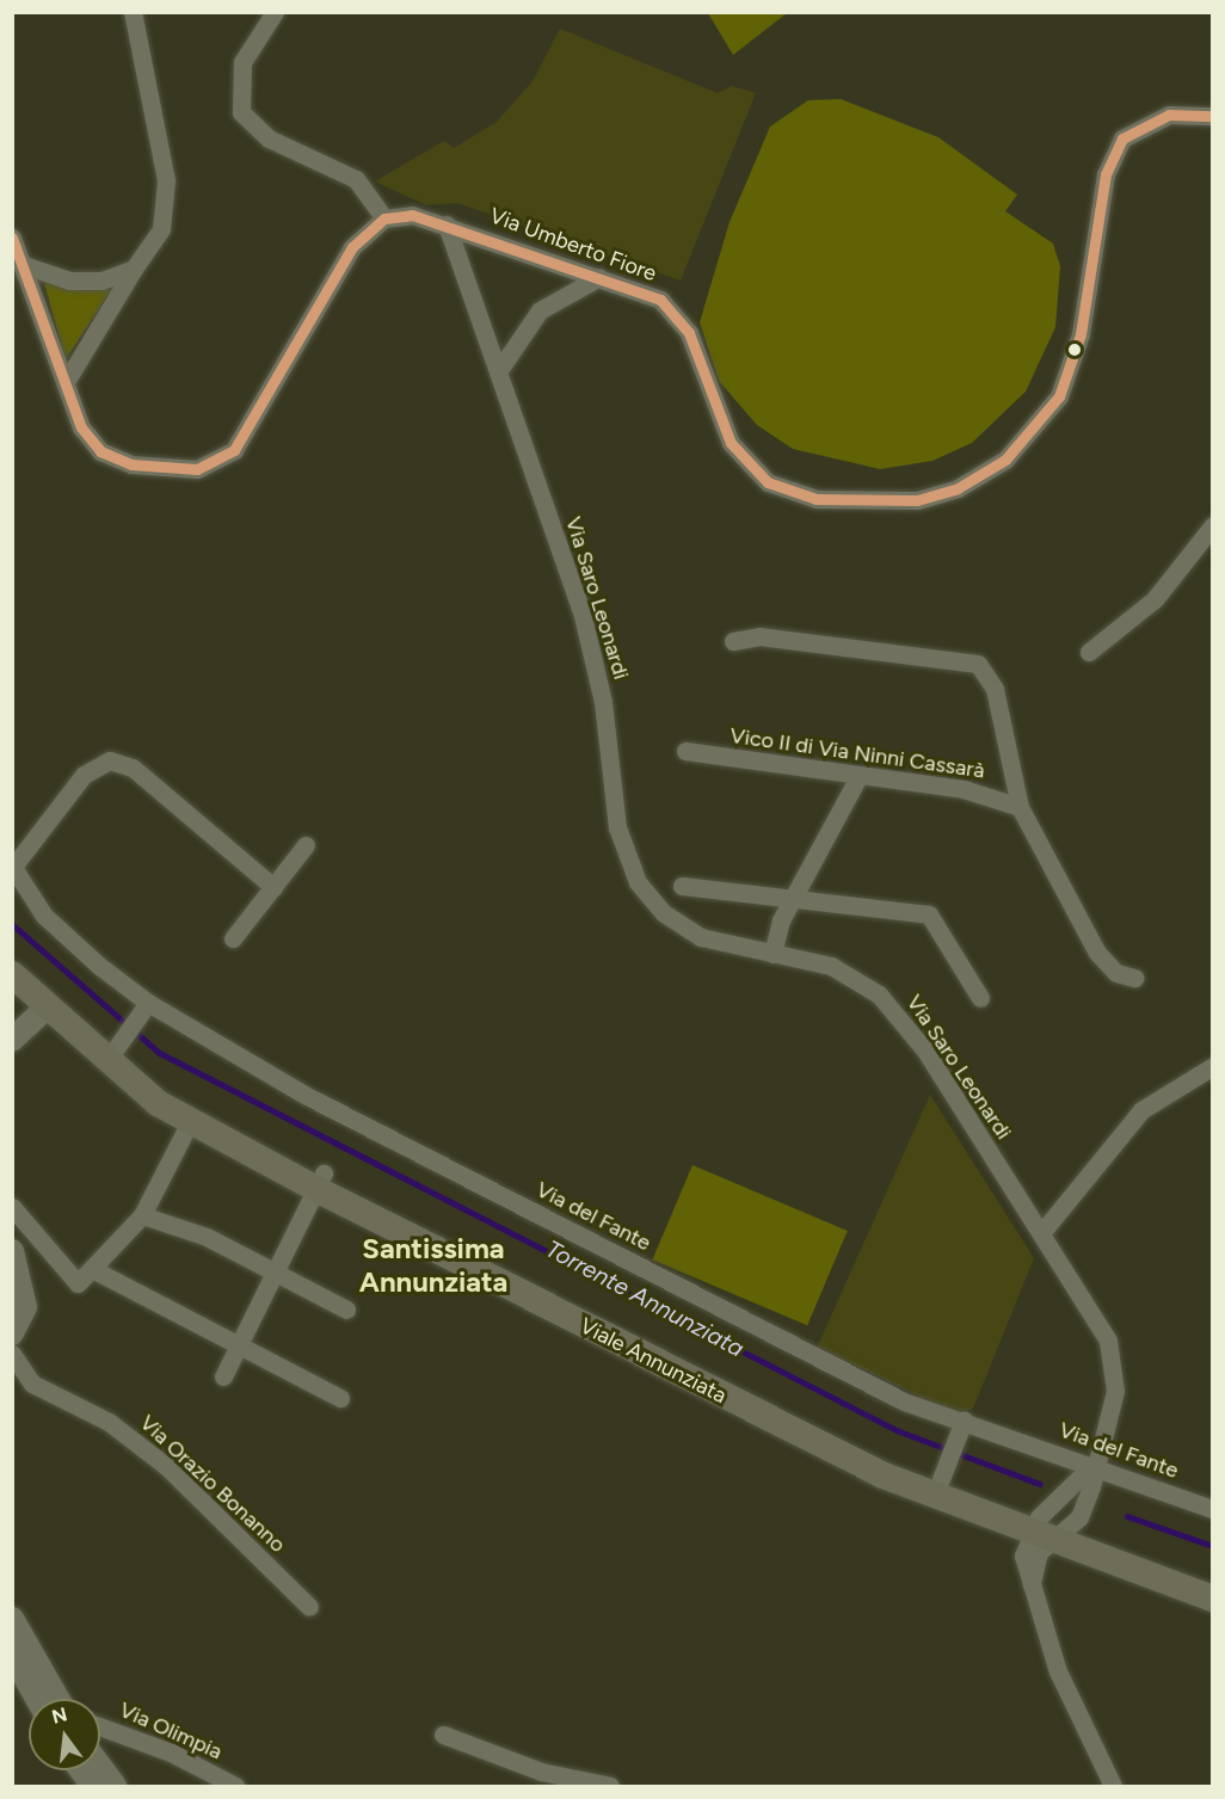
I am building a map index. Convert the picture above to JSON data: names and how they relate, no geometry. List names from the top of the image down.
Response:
{
  "streets": {
    "main road": ["Viale Annunziata"],
    "street": [
      "Via Umberto Fiore",
      "Via Saro Leonardi",
      "Vico II di Via Ninni Cassarà",
      "Via del Fante",
      "Via Orazio Bonanno",
      "Via Olimpia"
    ]
  },
  "crossings": [
    ["Via Umberto Fiore", "Via Saro Leonardi"],
    ["Via Saro Leonardi", "Via del Fante"],
    ["Via Saro Leonardi", "Viale Annunziata"]
  ],
  "districts": ["Santissima Annunziata"],
  "water": ["Torrente Annunziata"],
  "north": "top"
}
